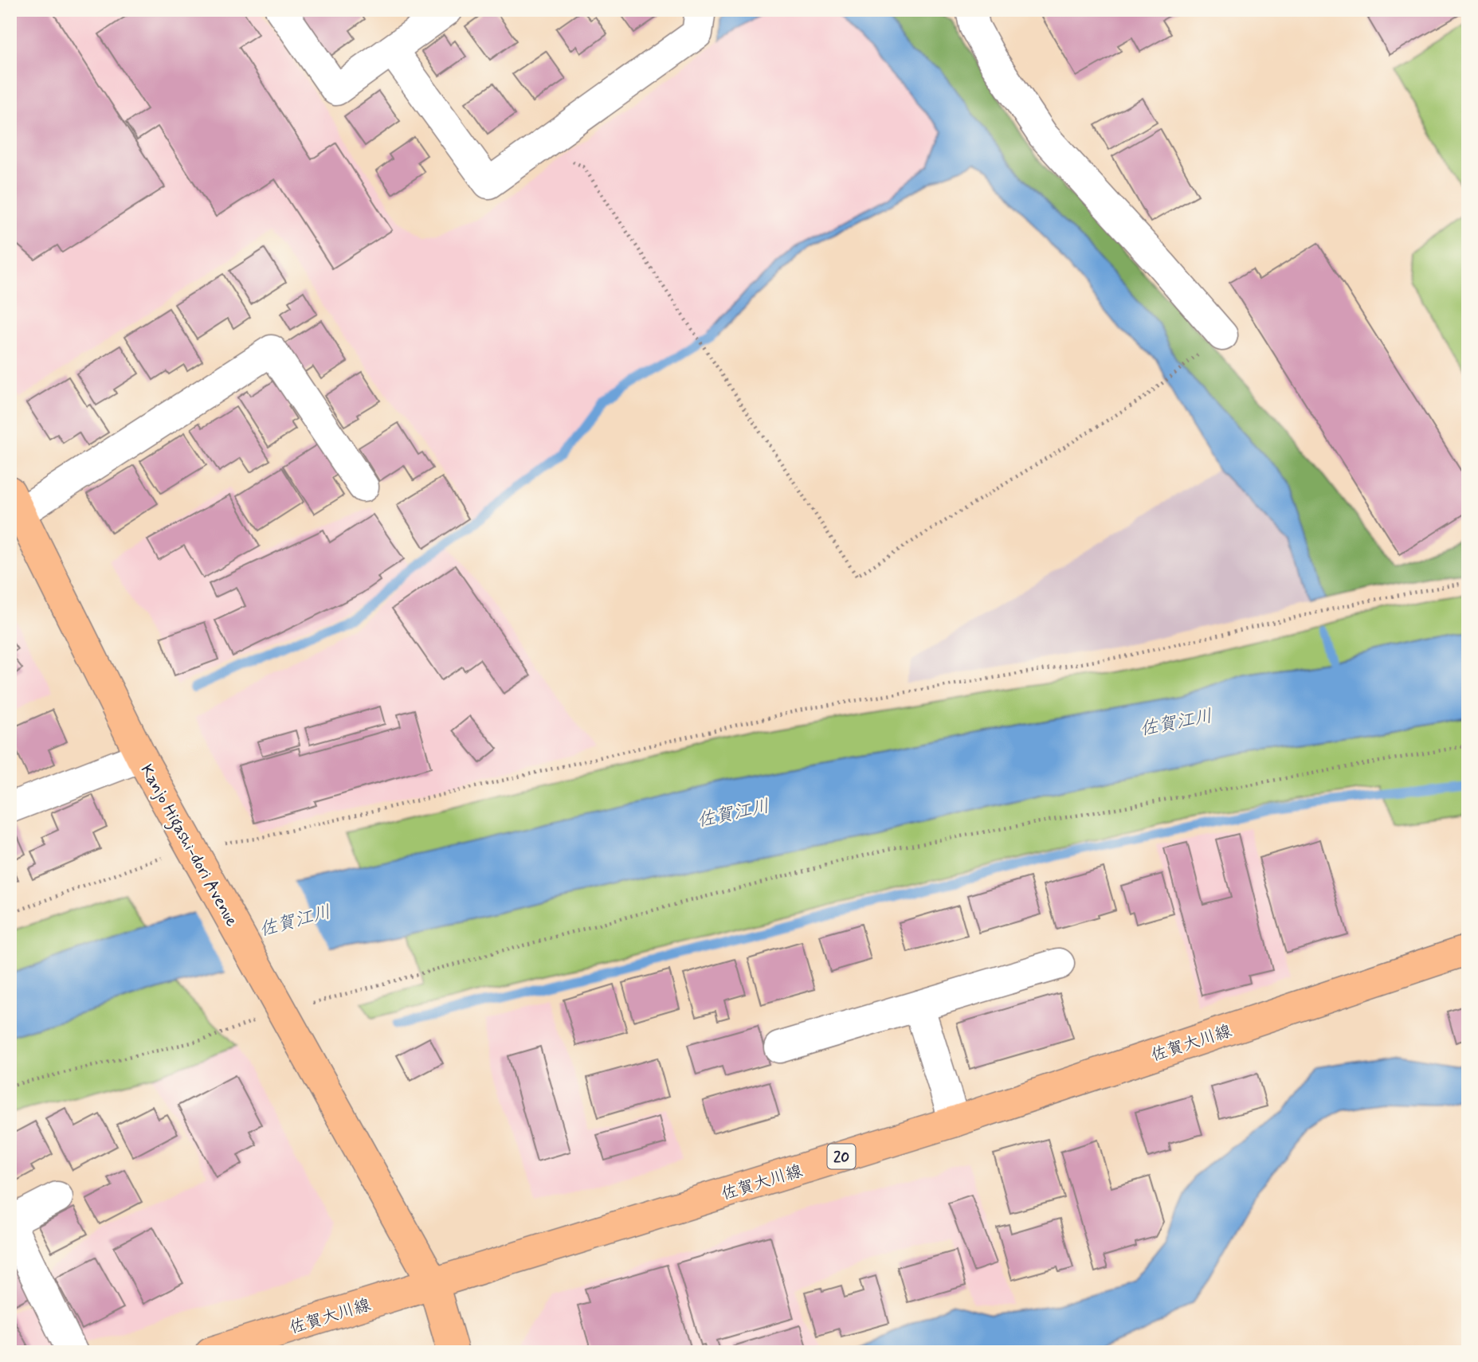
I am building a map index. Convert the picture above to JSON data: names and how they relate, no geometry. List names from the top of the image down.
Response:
{
  "streets": {
    "main road": ["Kanjo Higashi-dori Avenue", "佐賀大川線", "20"]
  },
  "crossings": [
    ["Kanjo Higashi-dori Avenue", "佐賀大川線"]
  ],
  "water": ["佐賀江川"]
}
